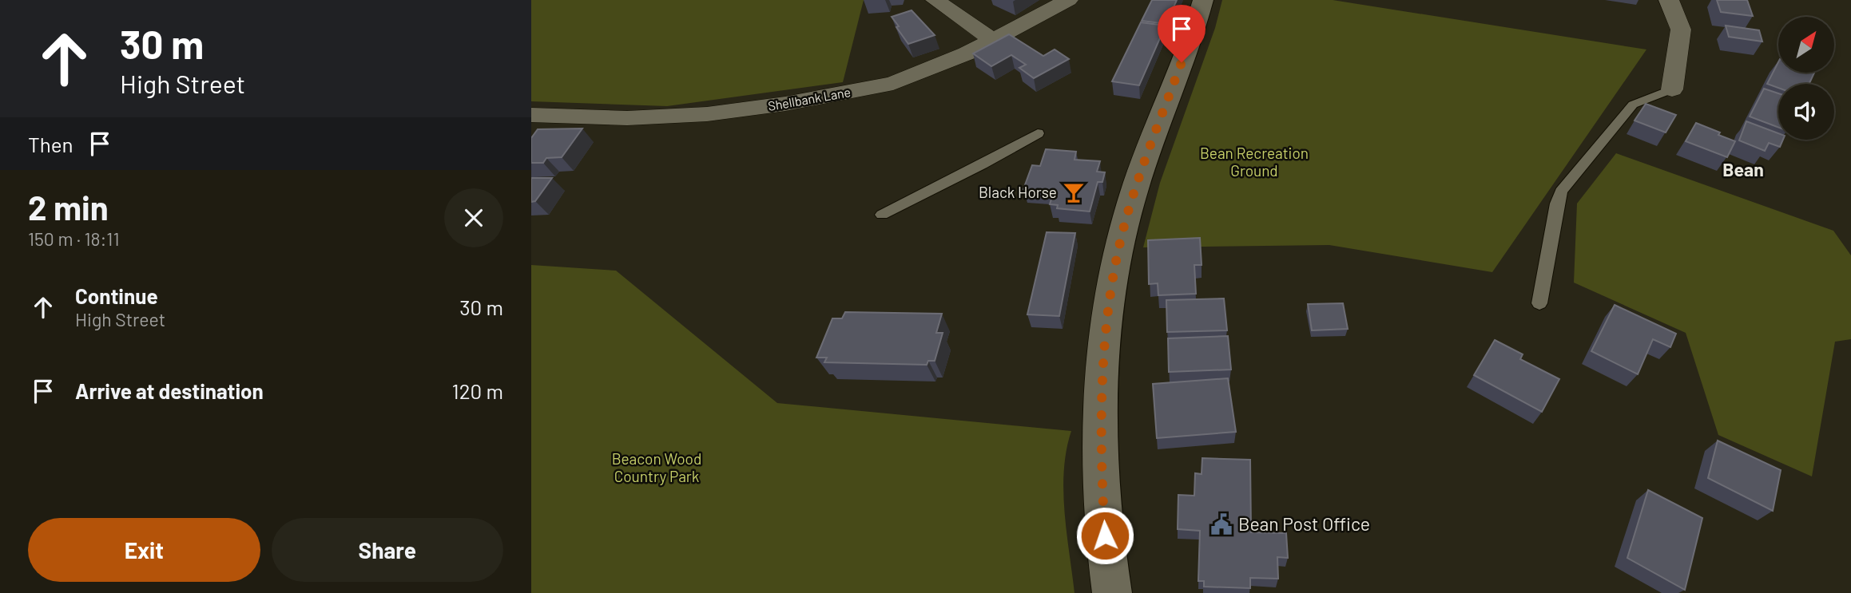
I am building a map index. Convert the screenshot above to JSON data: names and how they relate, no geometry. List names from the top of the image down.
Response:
{
  "streets": {
    "street": ["Shellbank Lane"]
  },
  "districts": ["Bean"],
  "parks": ["Bean Recreation Ground", "Beacon Wood Country Park"],
  "places": {
    "bar": ["Black Horse"],
    "public building": ["Bean Post Office"]
  },
  "north": "top right",
  "page": {
    "turn": ["30 m", "High Street"],
    "then": "Then",
    "heading": ["2 min", "150 m · 18:11"],
    "list": [
      {
        "name": "Continue",
        "note": "High Street",
        "value": "30 m"
      },
      {
        "name": "Arrive at destination",
        "value": "120 m"
      }
    ],
    "buttons": ["Exit", "Share"]
  }
}
